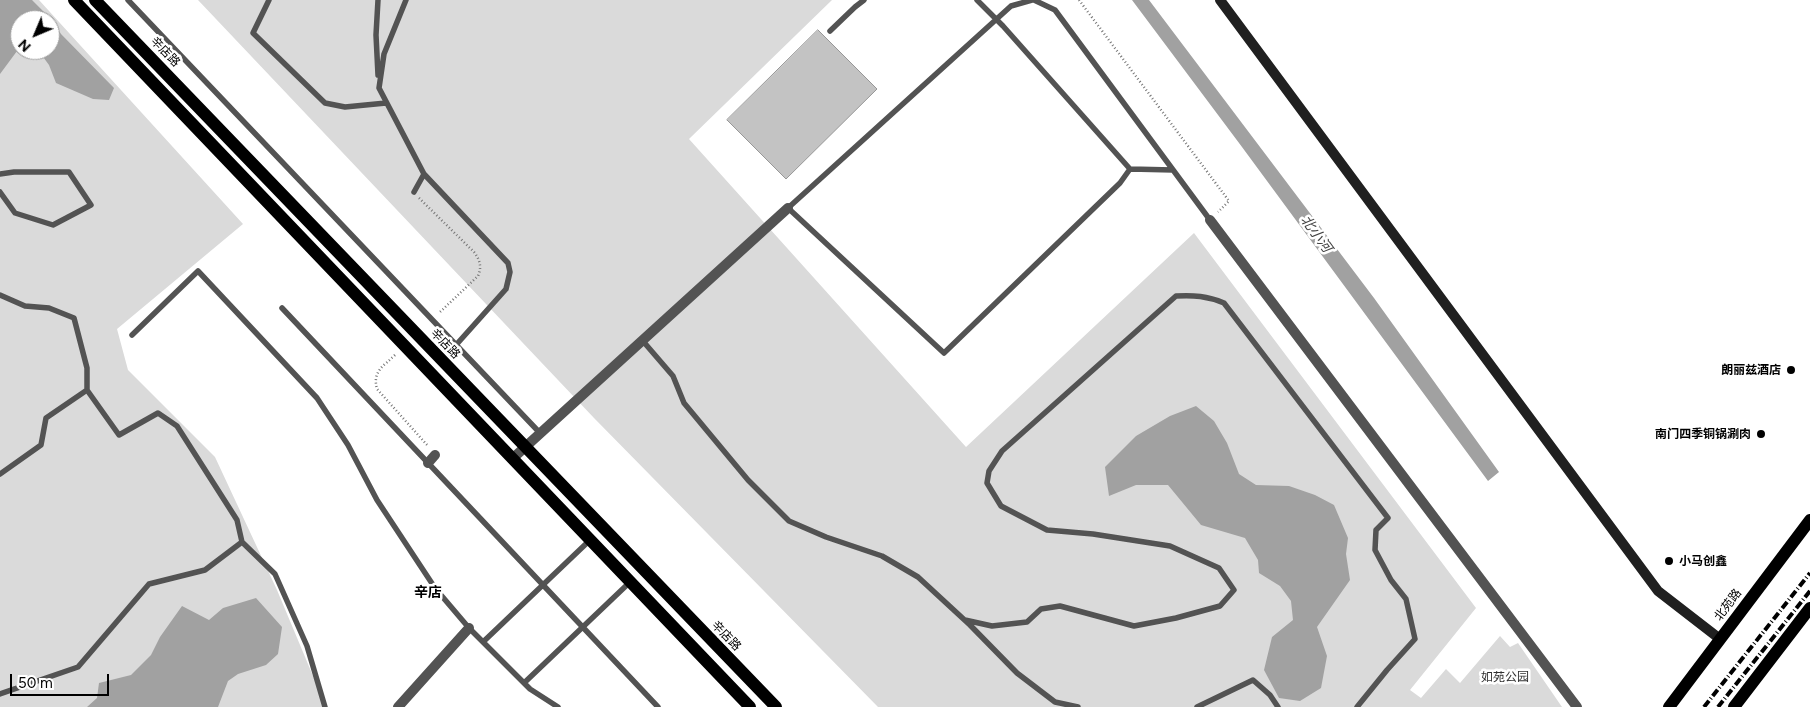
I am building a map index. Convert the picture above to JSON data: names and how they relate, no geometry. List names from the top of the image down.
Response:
{
  "streets": {
    "main road": ["辛店路", "北苑路"]
  },
  "districts": ["辛店"],
  "water": ["北小河"],
  "parks": ["如苑公园"],
  "places": ["朗丽兹酒店", "南门四季铜锅涮肉", "小马创鑫"],
  "scale_bar": "50 m",
  "north": "bottom left"
}
